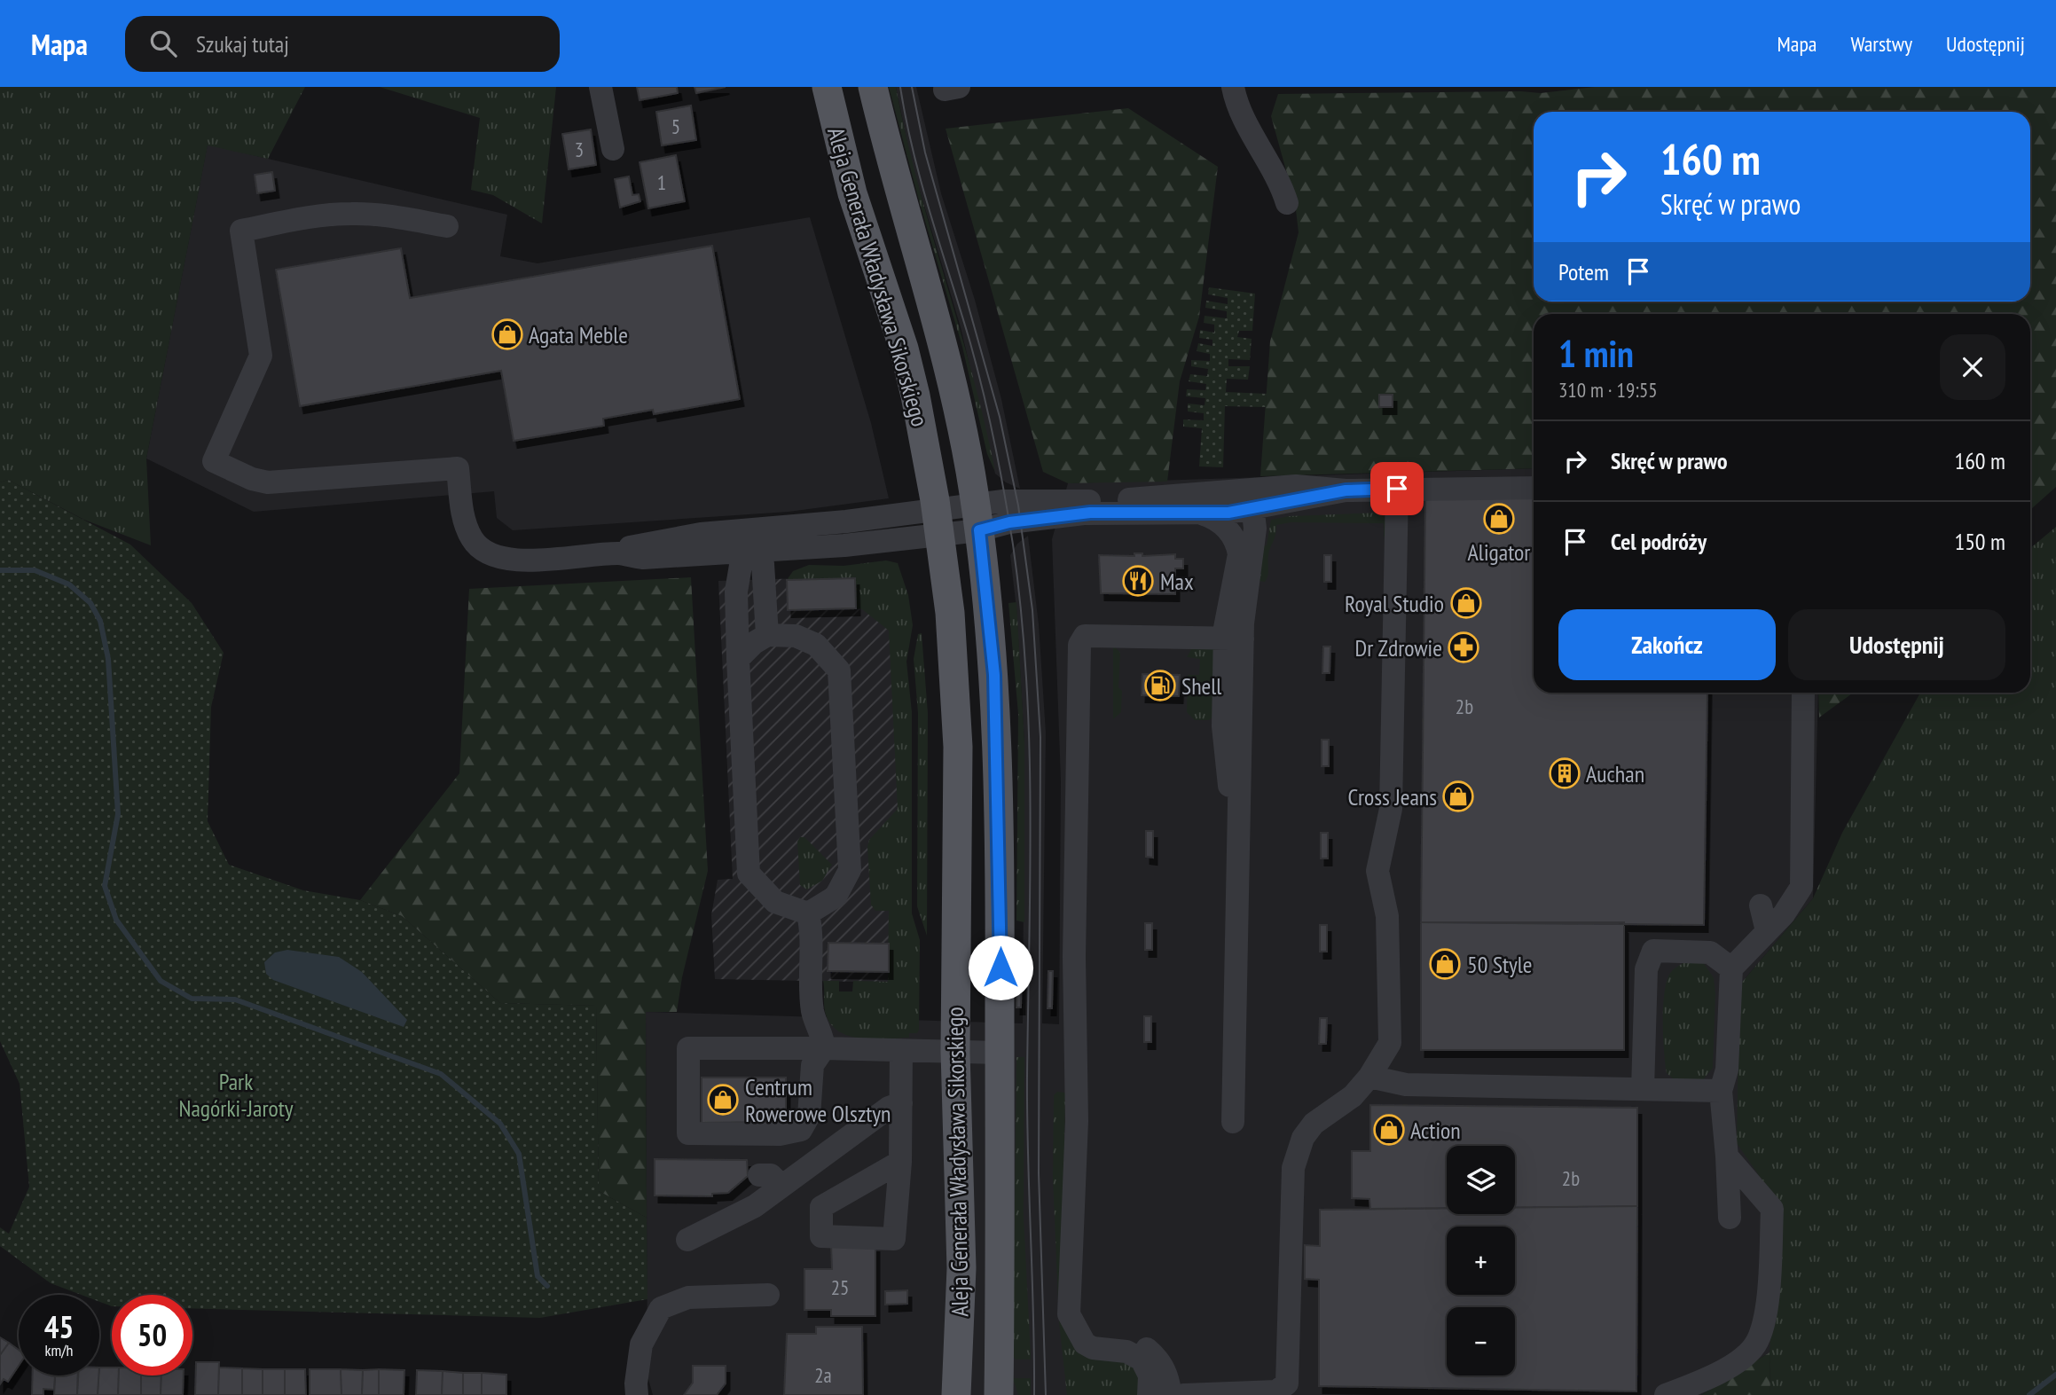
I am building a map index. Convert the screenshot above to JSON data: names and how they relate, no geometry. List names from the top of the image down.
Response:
{
  "streets": {
    "main road": ["Aleja Generała Władysława Sikorskiego"]
  },
  "parks": ["Park Nagórki-Jaroty"],
  "places": {
    "shop": [
      "Agata Meble",
      "Aligator",
      "Royal Studio",
      "Cross Jeans",
      "50 Style",
      "Centrum Rowerowe Olsztyn",
      "Action"
    ],
    "restaurant": ["Max"],
    "pharmacy": ["Dr Zdrowie"],
    "fuel station": ["Shell"],
    "building": ["Auchan"]
  },
  "house_numbers": [
    "5",
    "3",
    "1",
    "2b",
    "2b",
    "25",
    "2a"
  ],
  "page": {
    "header": "Mapa",
    "search": "Szukaj tutaj",
    "nav": ["Mapa", "Warstwy", "Udostępnij"],
    "turn": ["160 m", "Skręć w prawo"],
    "then": "Potem",
    "heading": ["1 min", "310 m · 19:55"],
    "list": [
      {
        "name": "Skręć w prawo",
        "value": "160 m"
      },
      {
        "name": "Cel podróży",
        "value": "150 m"
      }
    ],
    "buttons": ["Zakończ", "Udostępnij"],
    "map_buttons": ["+", "−"],
    "speed": "45 km/h",
    "limit": "50"
  }
}
